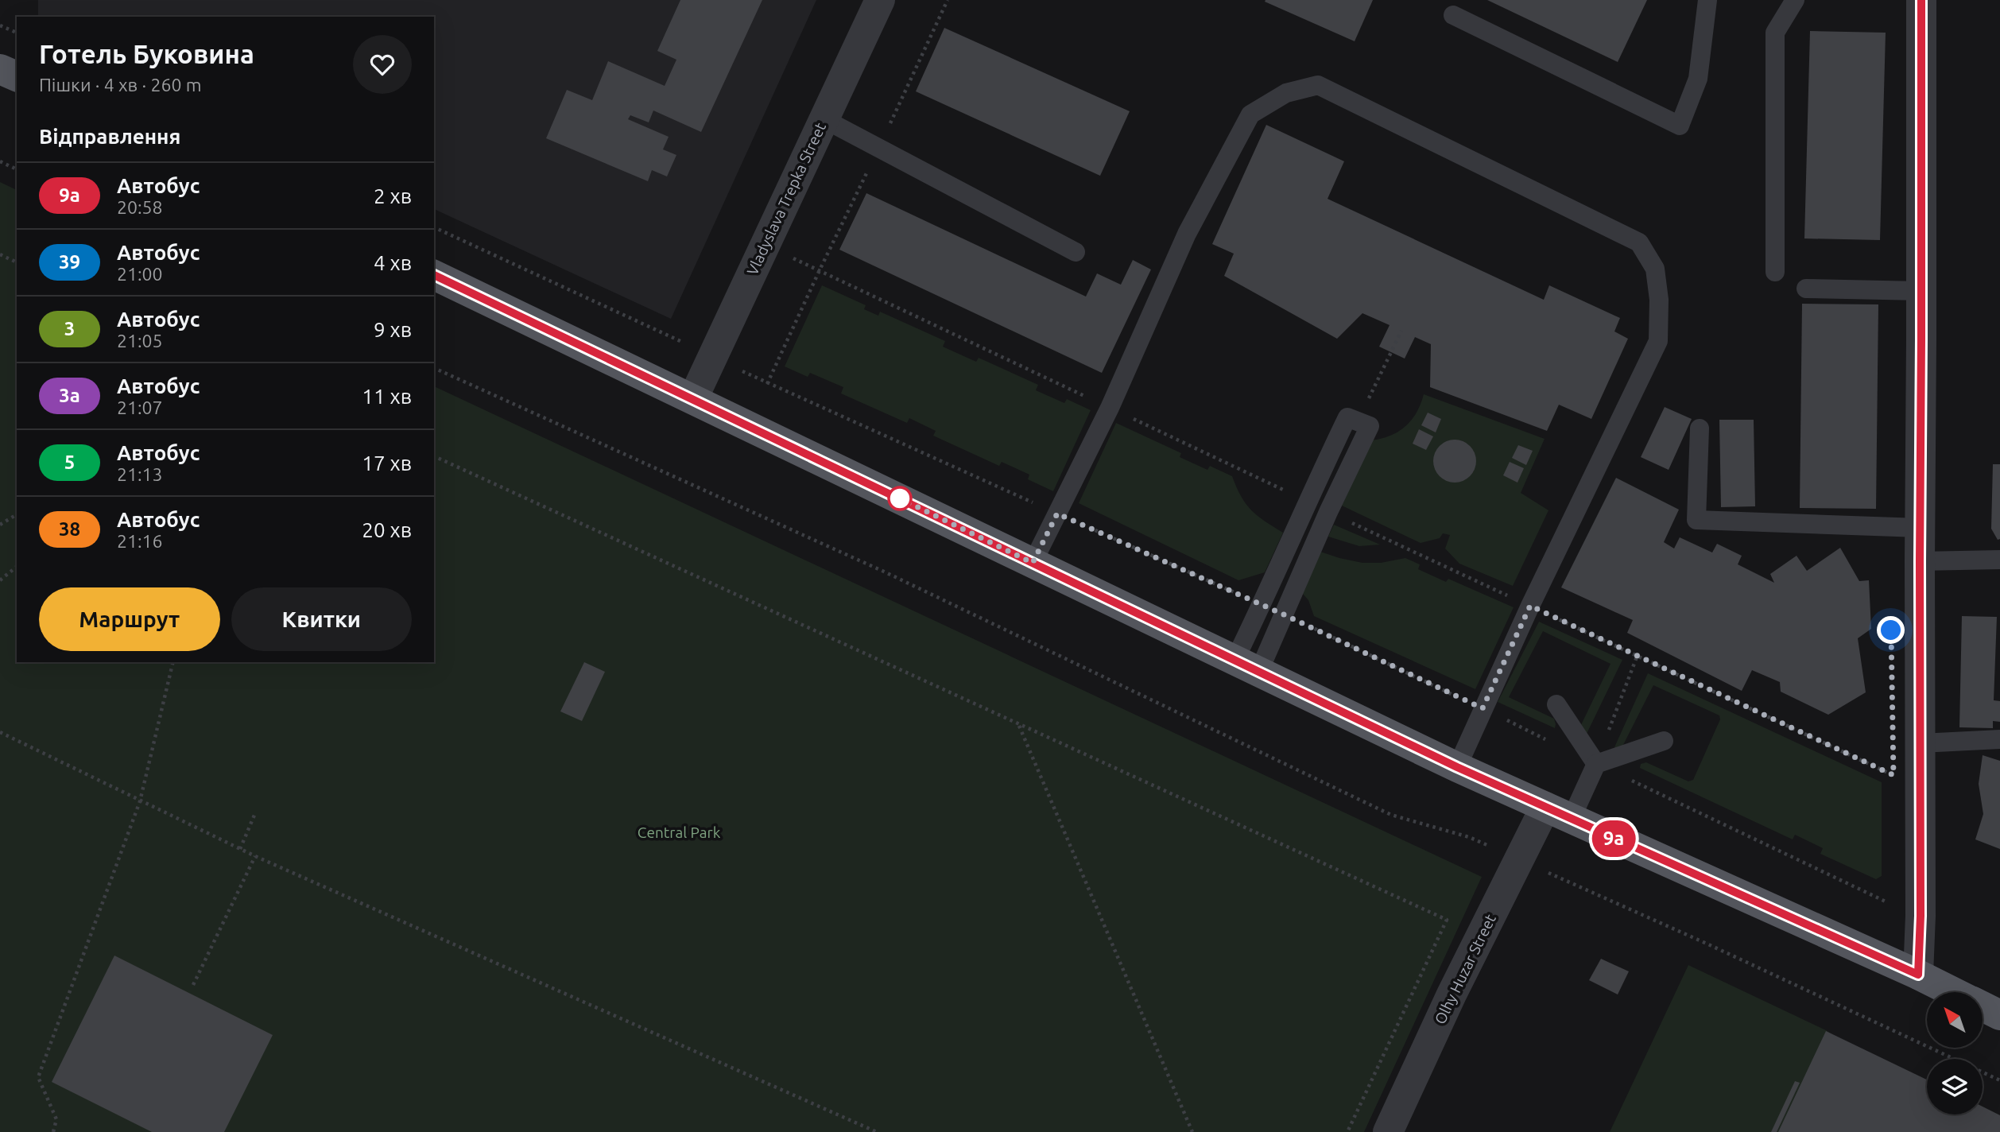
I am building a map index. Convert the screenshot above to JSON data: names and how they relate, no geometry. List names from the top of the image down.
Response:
{
  "streets": {
    "street": ["Vladyslava Trepka Street", "Olhy Huzar Street"]
  },
  "parks": ["Central Park"],
  "lines": ["bus line 9а"],
  "north": "top left",
  "page": {
    "on_map": "9а",
    "heading": [
      ["Готель Буковина", "Пішки · 4 хв · 260 m"],
      "Відправлення"
    ],
    "list": [
      {
        "mark": "9а",
        "name": "Автобус",
        "note": "20:58",
        "value": "2 хв"
      },
      {
        "mark": "39",
        "name": "Автобус",
        "note": "21:00",
        "value": "4 хв"
      },
      {
        "mark": "3",
        "name": "Автобус",
        "note": "21:05",
        "value": "9 хв"
      },
      {
        "mark": "3а",
        "name": "Автобус",
        "note": "21:07",
        "value": "11 хв"
      },
      {
        "mark": "5",
        "name": "Автобус",
        "note": "21:13",
        "value": "17 хв"
      },
      {
        "mark": "38",
        "name": "Автобус",
        "note": "21:16",
        "value": "20 хв"
      }
    ],
    "buttons": ["Маршрут", "Квитки"]
  }
}
